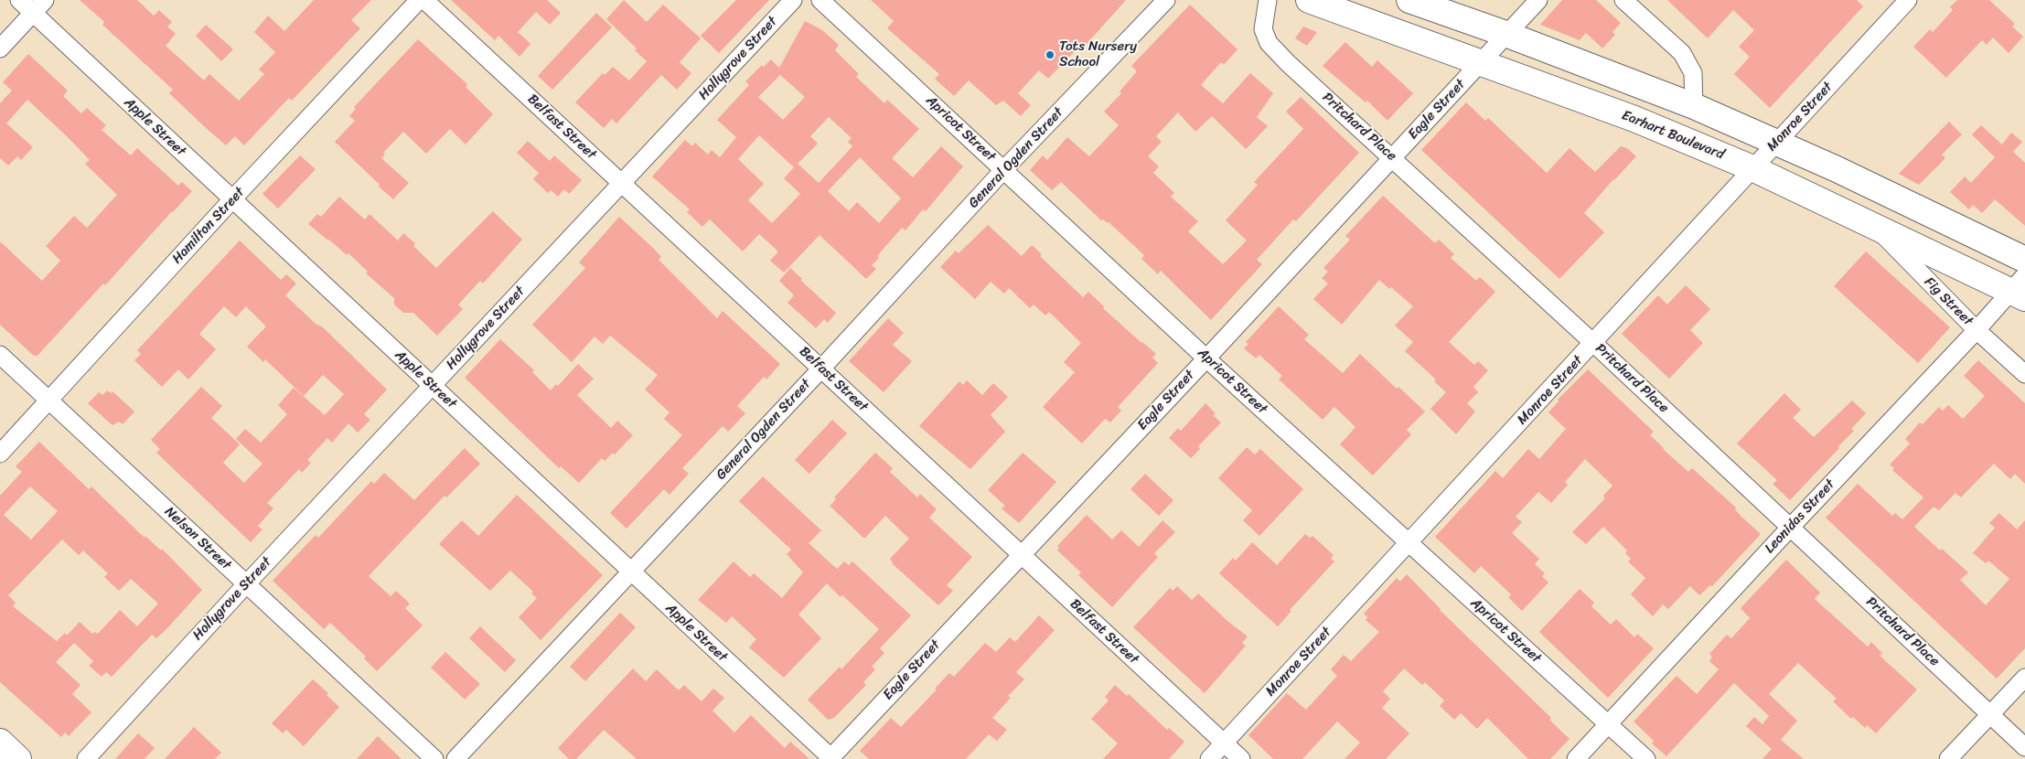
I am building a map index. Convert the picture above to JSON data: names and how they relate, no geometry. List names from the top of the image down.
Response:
{
  "streets": {
    "main road": ["Earhart Boulevard"],
    "street": [
      "Hollygrove Street",
      "Eagle Street",
      "Monroe Street",
      "Apple Street",
      "Belfast Street",
      "Pritchard Place",
      "Apricot Street",
      "General Ogden Street",
      "Hamilton Street",
      "Fig Street",
      "Leonidas Street",
      "Nelson Street"
    ]
  },
  "crossings": [
    ["Hollygrove Street", "Apple Street"],
    ["Hollygrove Street", "Belfast Street"],
    ["Hollygrove Street", "Nelson Street"],
    ["Eagle Street", "Apple Street"],
    ["Eagle Street", "Belfast Street"],
    ["Eagle Street", "Pritchard Place"],
    ["Eagle Street", "Apricot Street"],
    ["Eagle Street", "Earhart Boulevard"],
    ["Monroe Street", "Belfast Street"],
    ["Monroe Street", "Pritchard Place"],
    ["Monroe Street", "Apricot Street"],
    ["Monroe Street", "Earhart Boulevard"],
    ["Apple Street", "General Ogden Street"],
    ["Apple Street", "Hamilton Street"],
    ["Belfast Street", "General Ogden Street"],
    ["Pritchard Place", "Leonidas Street"],
    ["Apricot Street", "General Ogden Street"],
    ["Apricot Street", "Leonidas Street"],
    ["Earhart Boulevard", "Fig Street"],
    ["Earhart Boulevard", "Leonidas Street"],
    ["Hamilton Street", "Nelson Street"],
    ["Fig Street", "Leonidas Street"]
  ],
  "places": ["Tots Nursery School"]
}
